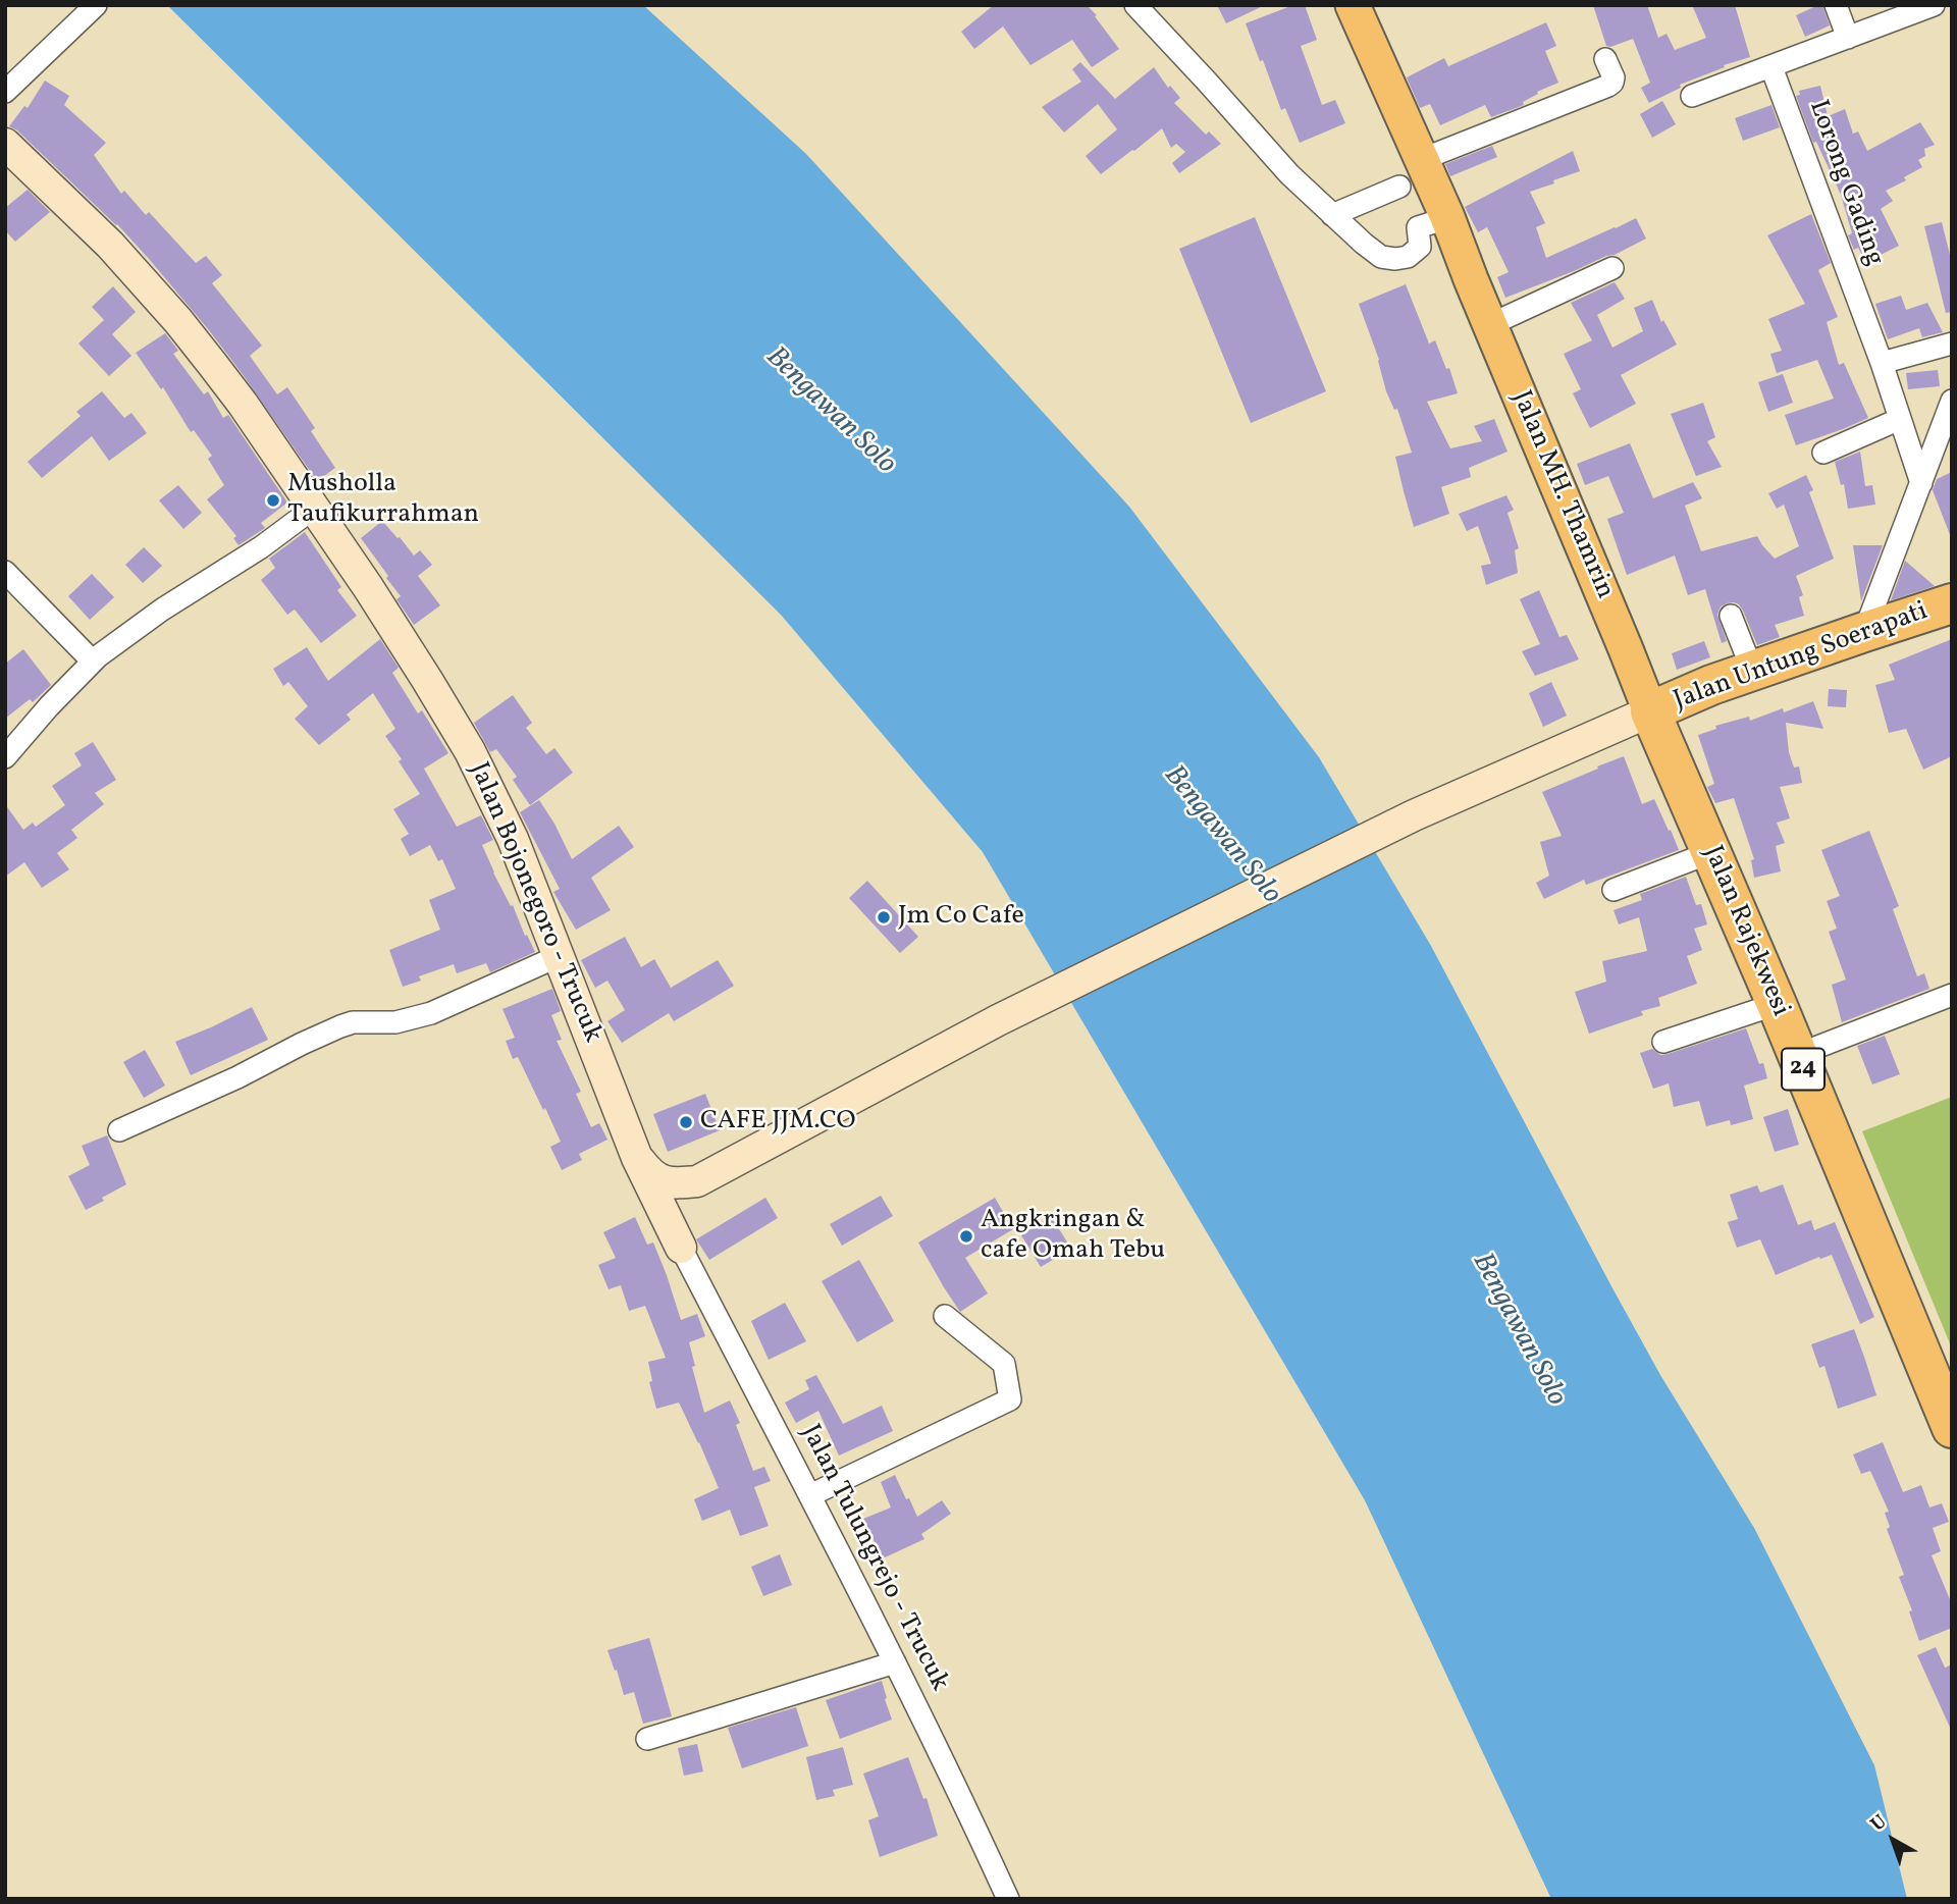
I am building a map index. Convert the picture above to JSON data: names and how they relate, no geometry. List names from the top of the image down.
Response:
{
  "streets": {
    "highway": ["Jalan Untung Soerapati", "Jalan Rajekwesi", "24"],
    "main road": ["Jalan MH. Thamrin"],
    "street": ["Lorong Gading", "Jalan Bojonegoro - Trucuk", "Jalan Tulungrejo - Trucuk"]
  },
  "crossings": [
    ["Jalan MH. Thamrin", "Jalan Untung Soerapati"],
    ["Jalan MH. Thamrin", "Jalan Rajekwesi"],
    ["Jalan Untung Soerapati", "Jalan Rajekwesi"],
    ["Jalan Bojonegoro - Trucuk", "Jalan Tulungrejo - Trucuk"]
  ],
  "water": ["Bengawan Solo"],
  "places": [
    "Musholla Taufikurrahman",
    "Jm Co Cafe",
    "CAFE JJM.CO",
    "Angkringan & cafe Omah Tebu"
  ],
  "north": "top left"
}
